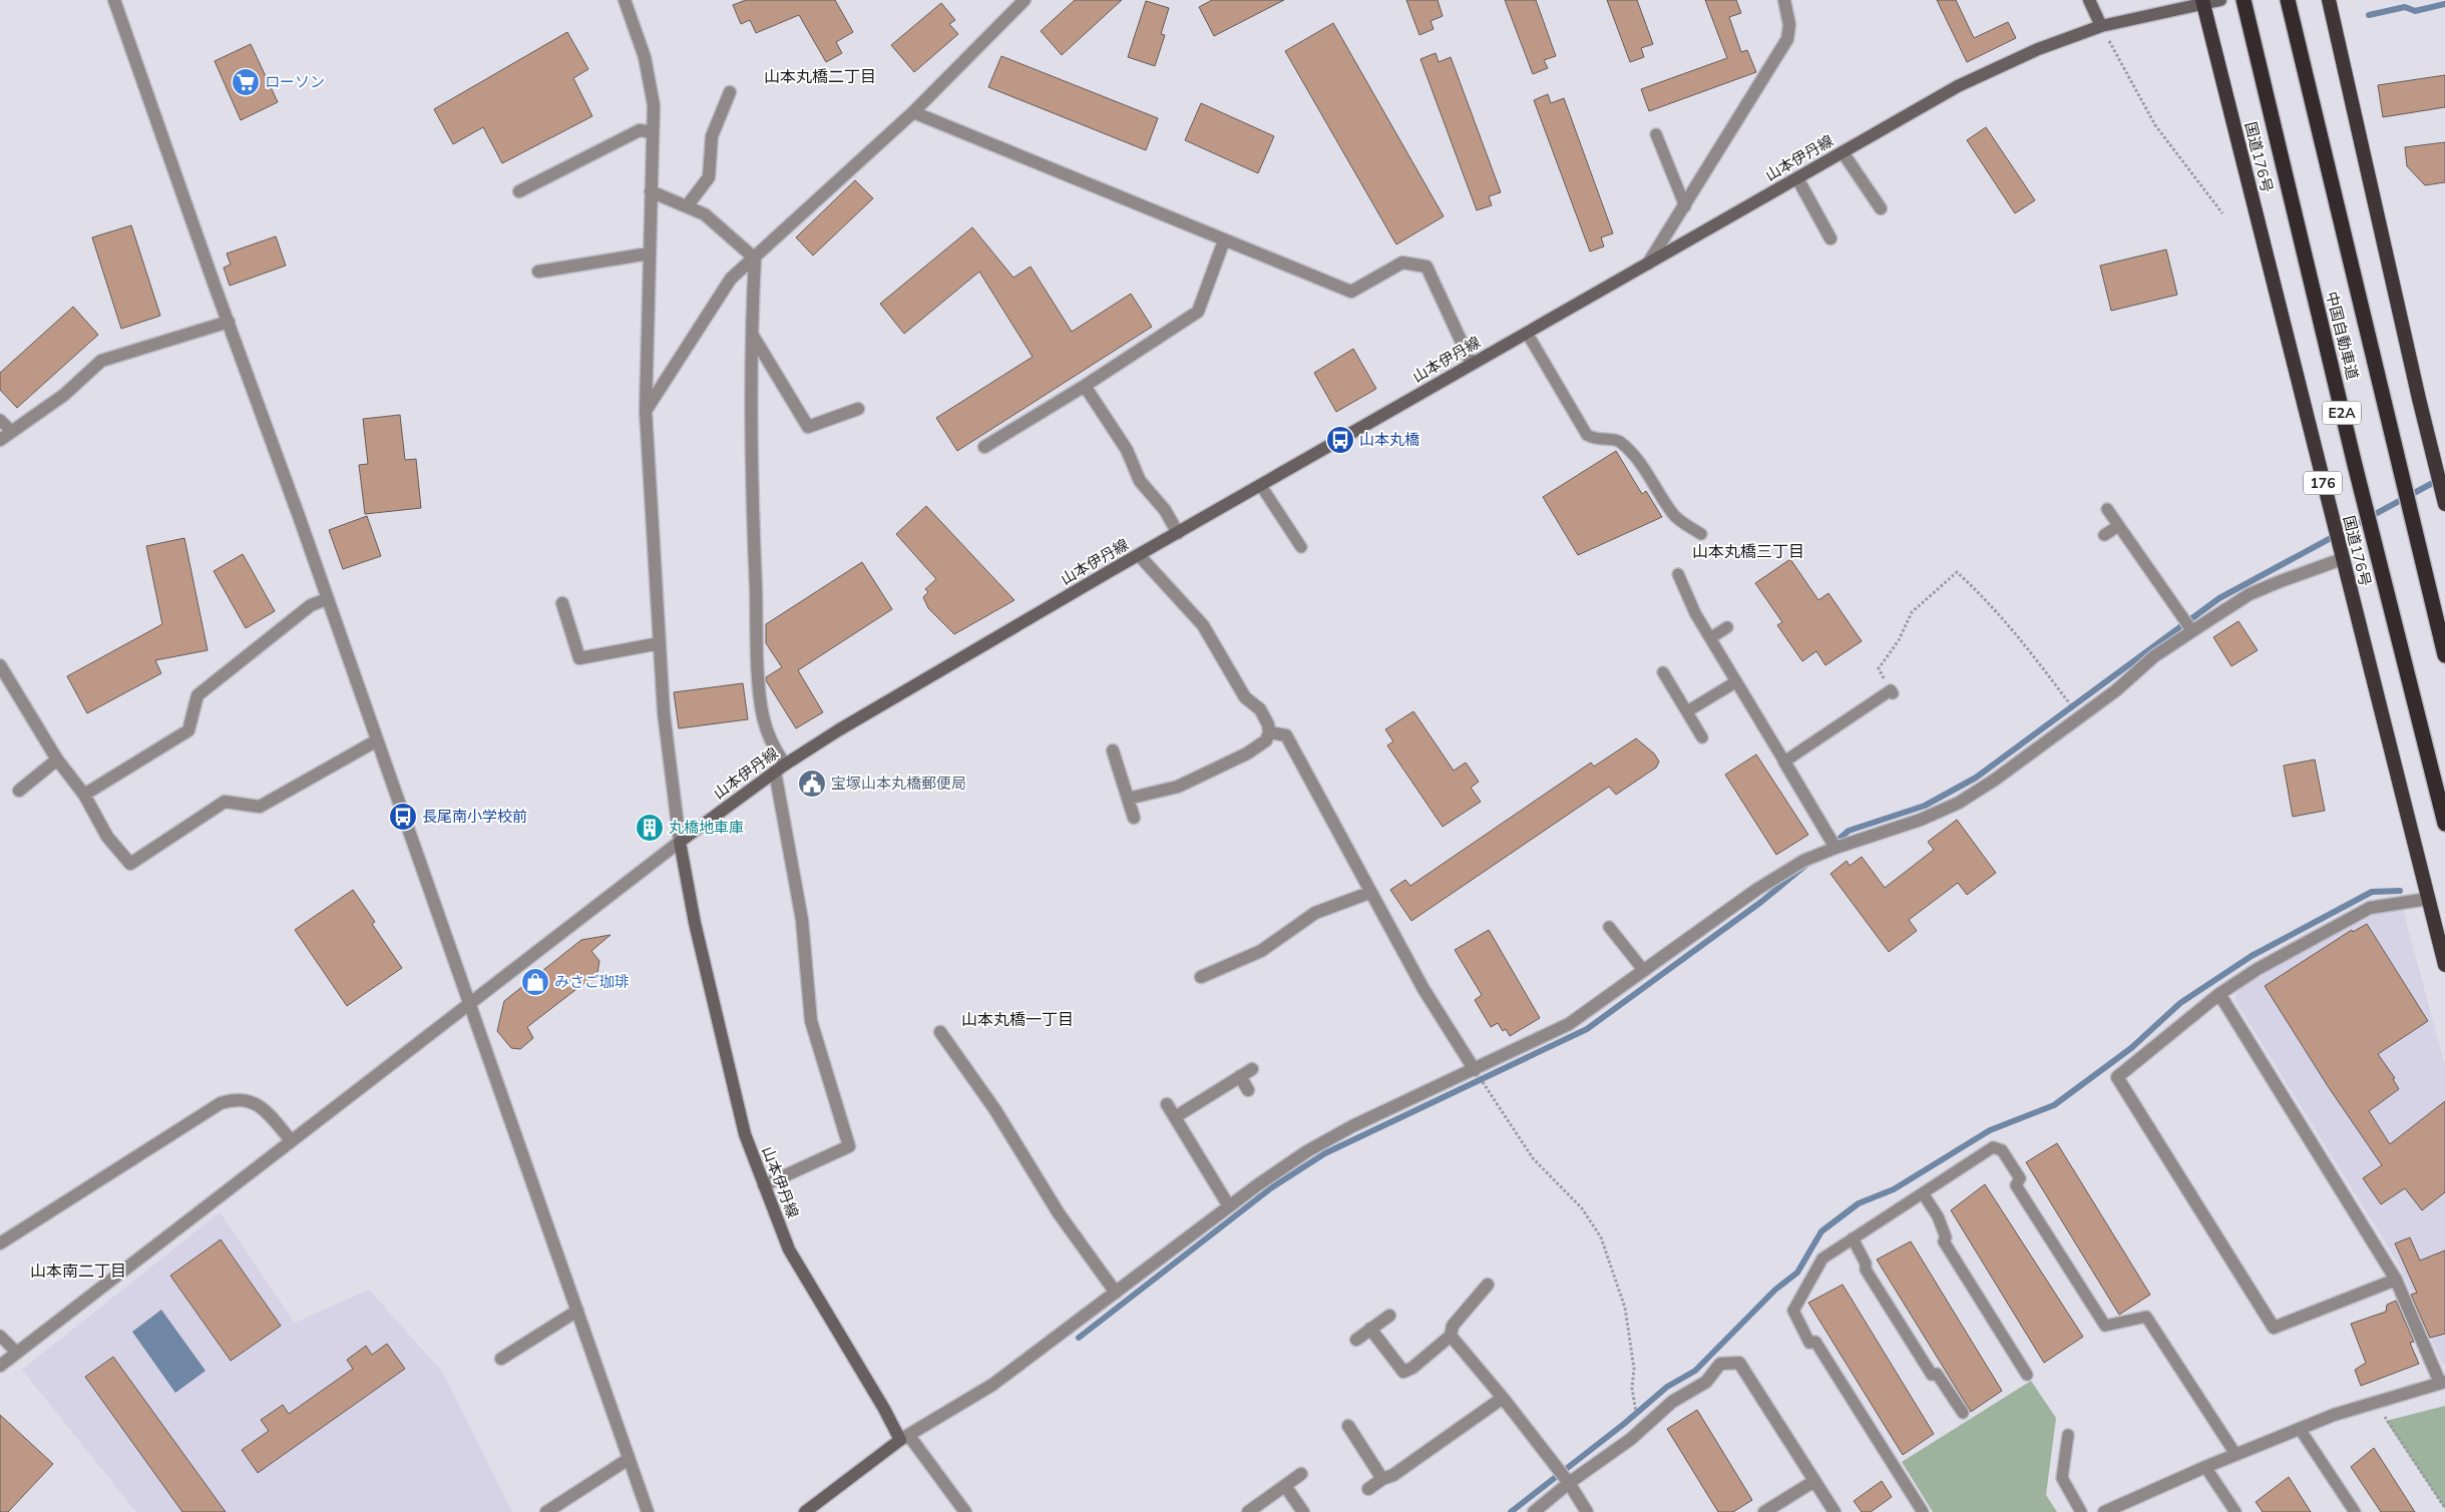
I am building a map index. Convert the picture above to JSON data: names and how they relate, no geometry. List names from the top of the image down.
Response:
{
  "streets": {
    "highway": [
      "国道176号",
      "中国自動車道",
      "E2A",
      "176"
    ],
    "main road": ["山本伊丹線"]
  },
  "crossings": [
    ["国道176号", "山本伊丹線"]
  ],
  "districts": [
    "山本丸橋二丁目",
    "山本丸橋三丁目",
    "山本丸橋一丁目",
    "山本南二丁目"
  ],
  "places": {
    "supermarket": ["ローソン"],
    "bus stop": ["山本丸橋", "長尾南小学校前"],
    "public building": ["宝塚山本丸橋郵便局"],
    "building": ["丸橋地車庫"],
    "shop": ["みさご珈琲"]
  }
}
